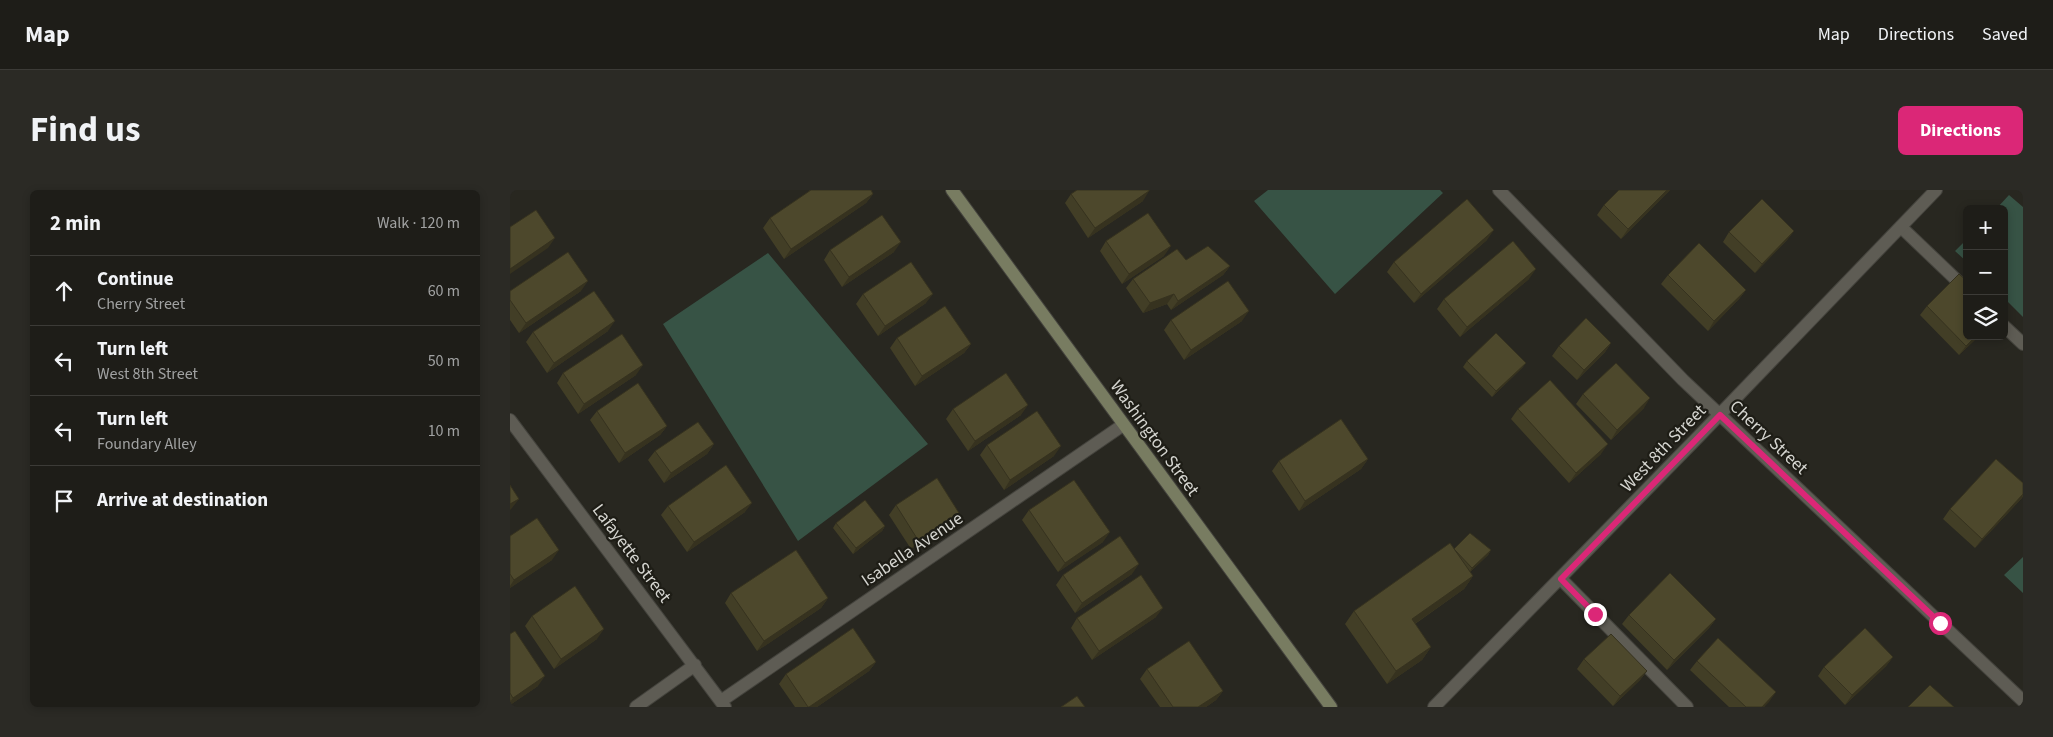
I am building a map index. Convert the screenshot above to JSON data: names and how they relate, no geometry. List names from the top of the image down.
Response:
{
  "streets": {
    "main road": ["Washington Street"],
    "street": [
      "Cherry Street",
      "West 8th Street",
      "Isabella Avenue",
      "Lafayette Street"
    ]
  },
  "crossings": [
    ["Cherry Street", "West 8th Street"],
    ["Washington Street", "Isabella Avenue"],
    ["Isabella Avenue", "Lafayette Street"]
  ],
  "page": {
    "header": "Map",
    "nav": ["Map", "Directions", "Saved"],
    "title": "Find us",
    "buttons": "Directions",
    "heading": ["2 min", "Walk · 120 m"],
    "map_buttons": ["+", "−"],
    "list": [
      ["Continue", "Cherry Street", "60 m"],
      ["Turn left", "West 8th Street", "50 m"],
      ["Turn left", "Foundary Alley", "10 m"],
      "Arrive at destination"
    ]
  }
}
